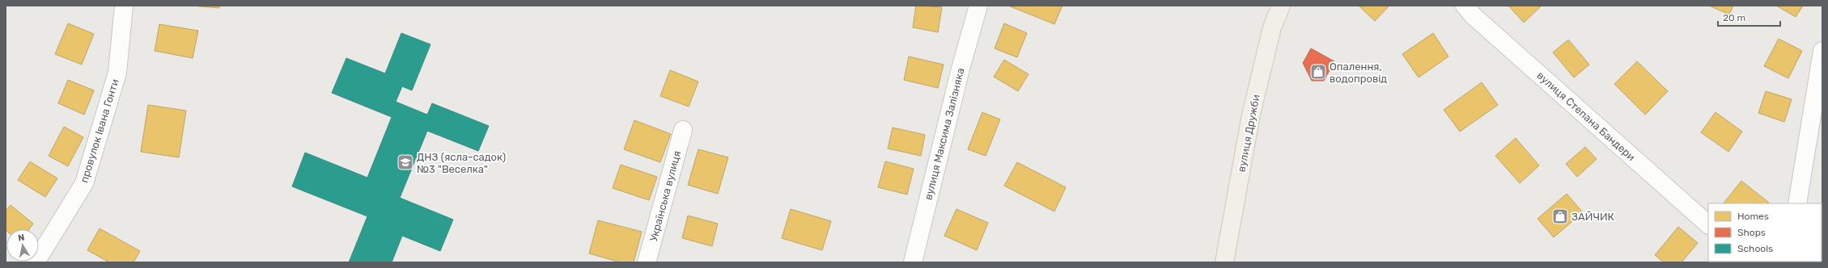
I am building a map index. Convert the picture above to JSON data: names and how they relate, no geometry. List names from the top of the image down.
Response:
{
  "streets": {
    "main road": ["вулиця Дружби"],
    "street": [
      "вулиця Степана Бандери",
      "провулок Івана Гонти",
      "вулиця Максима Залізняка",
      "Українська вулиця"
    ]
  },
  "places": {
    "shop": ["Опалення, водопровід", "ЗАЙЧИК"],
    "school or university": ["ДНЗ (ясла-садок) №3 \"Веселка\""]
  },
  "legend": ["Homes", "Shops", "Schools"],
  "scale_bar": "20 m",
  "north": "top"
}
